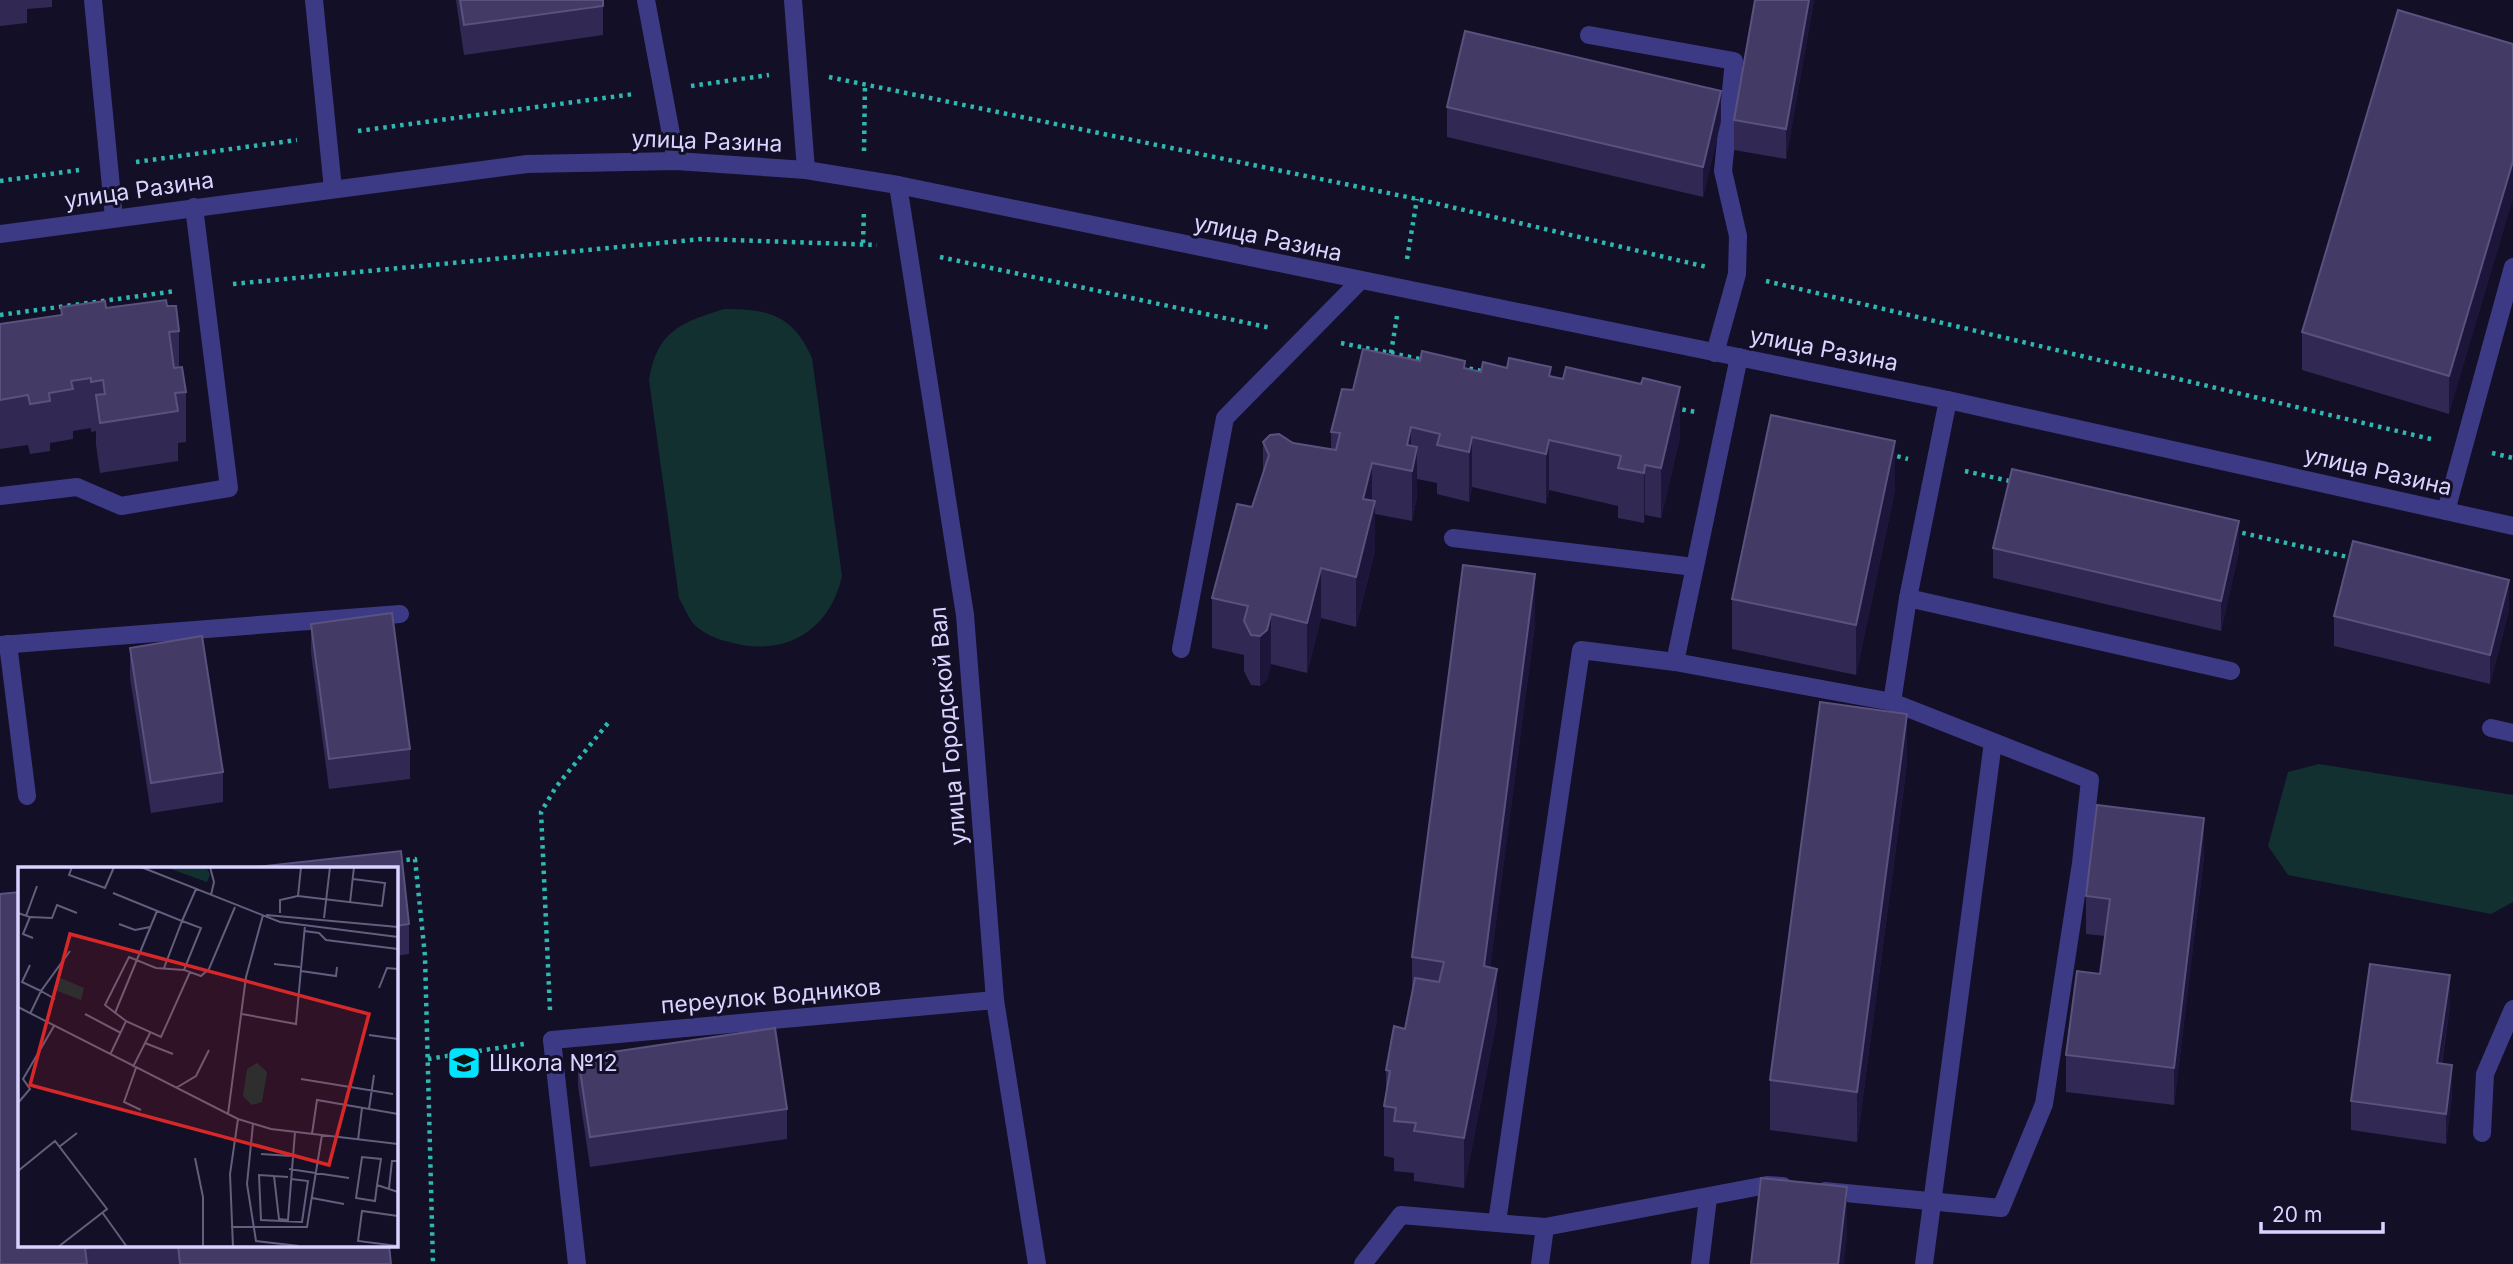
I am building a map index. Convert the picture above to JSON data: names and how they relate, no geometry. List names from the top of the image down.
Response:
{
  "streets": {
    "street": ["улица Разина", "улица Городской Вал", "переулок Водников"]
  },
  "crossings": [
    ["улица Разина", "улица Городской Вал"],
    ["улица Городской Вал", "переулок Водников"]
  ],
  "places": {
    "school or university": ["Школа №12"]
  },
  "scale_bar": "20 m"
}
